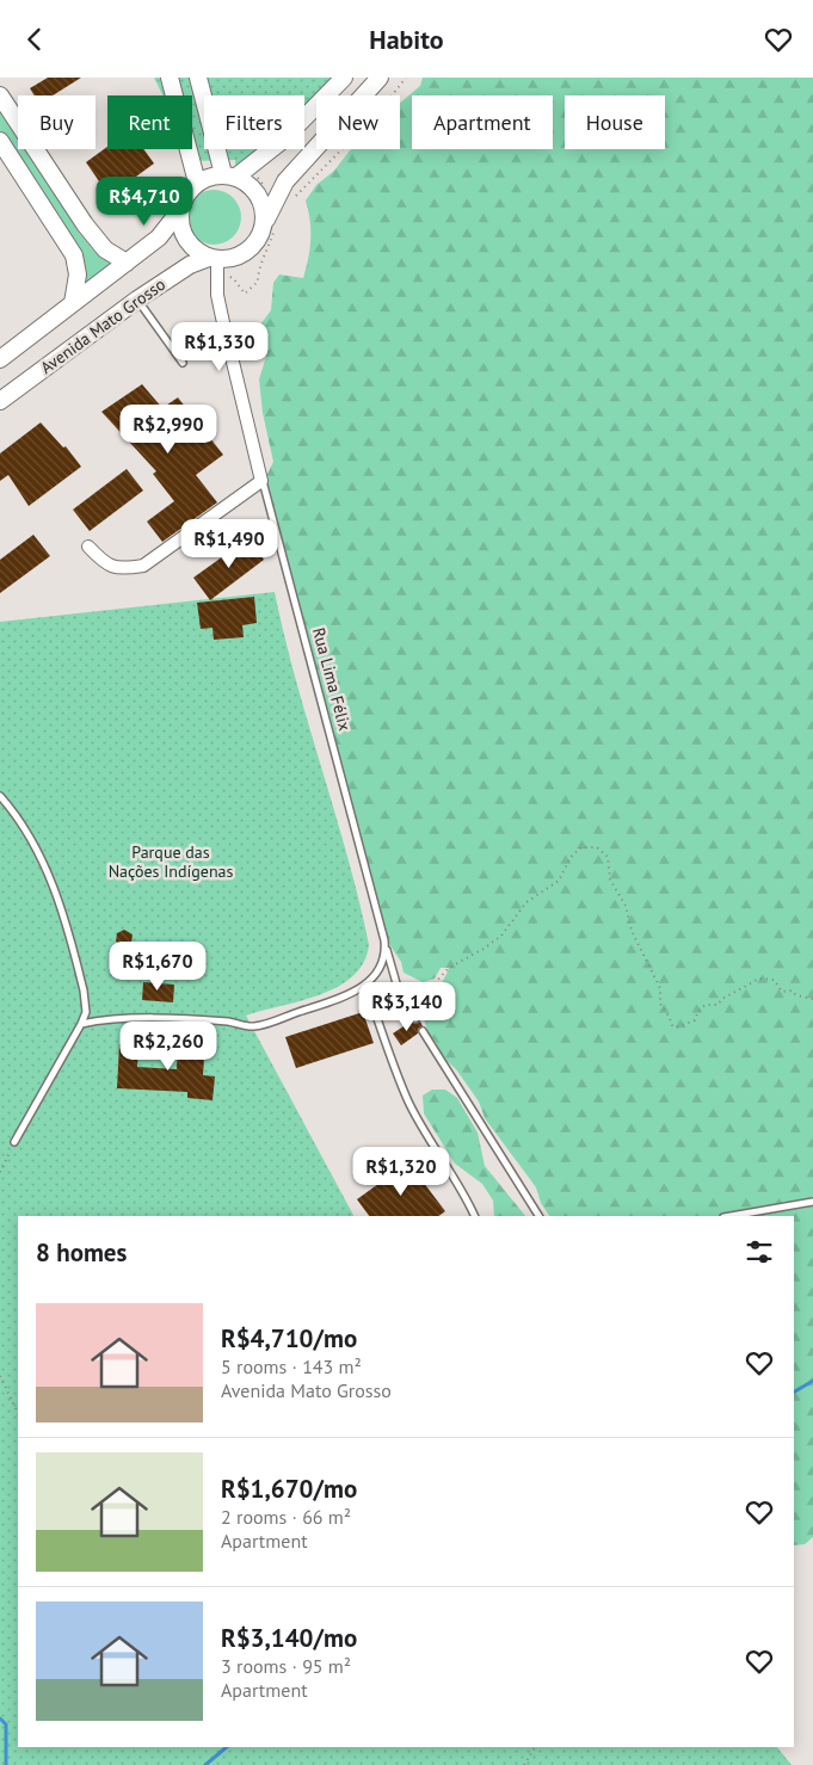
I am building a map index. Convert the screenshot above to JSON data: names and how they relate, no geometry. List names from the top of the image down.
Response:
{
  "streets": {
    "main road": ["Avenida Mato Grosso"],
    "street": ["Rua Lima Félix"]
  },
  "crossings": [
    ["Avenida Mato Grosso", "Rua Lima Félix"]
  ],
  "parks": ["Parque das Nações Indígenas"],
  "page": {
    "header": "Habito",
    "chip": [
      "Buy",
      "Rent",
      "Filters",
      "New",
      "Apartment",
      "House"
    ],
    "price": [
      "R$4,710",
      "R$1,330",
      "R$2,990",
      "R$1,490",
      "R$1,670",
      "R$3,140",
      "R$2,260",
      "R$1,320"
    ],
    "heading": "8 homes",
    "list": [
      {
        "name": "R$4,710/mo",
        "note": "5 rooms · 143 m² · Avenida Mato Grosso"
      },
      {
        "name": "R$1,670/mo",
        "note": "2 rooms · 66 m² · Apartment"
      },
      {
        "name": "R$3,140/mo",
        "note": "3 rooms · 95 m² · Apartment"
      }
    ]
  }
}
